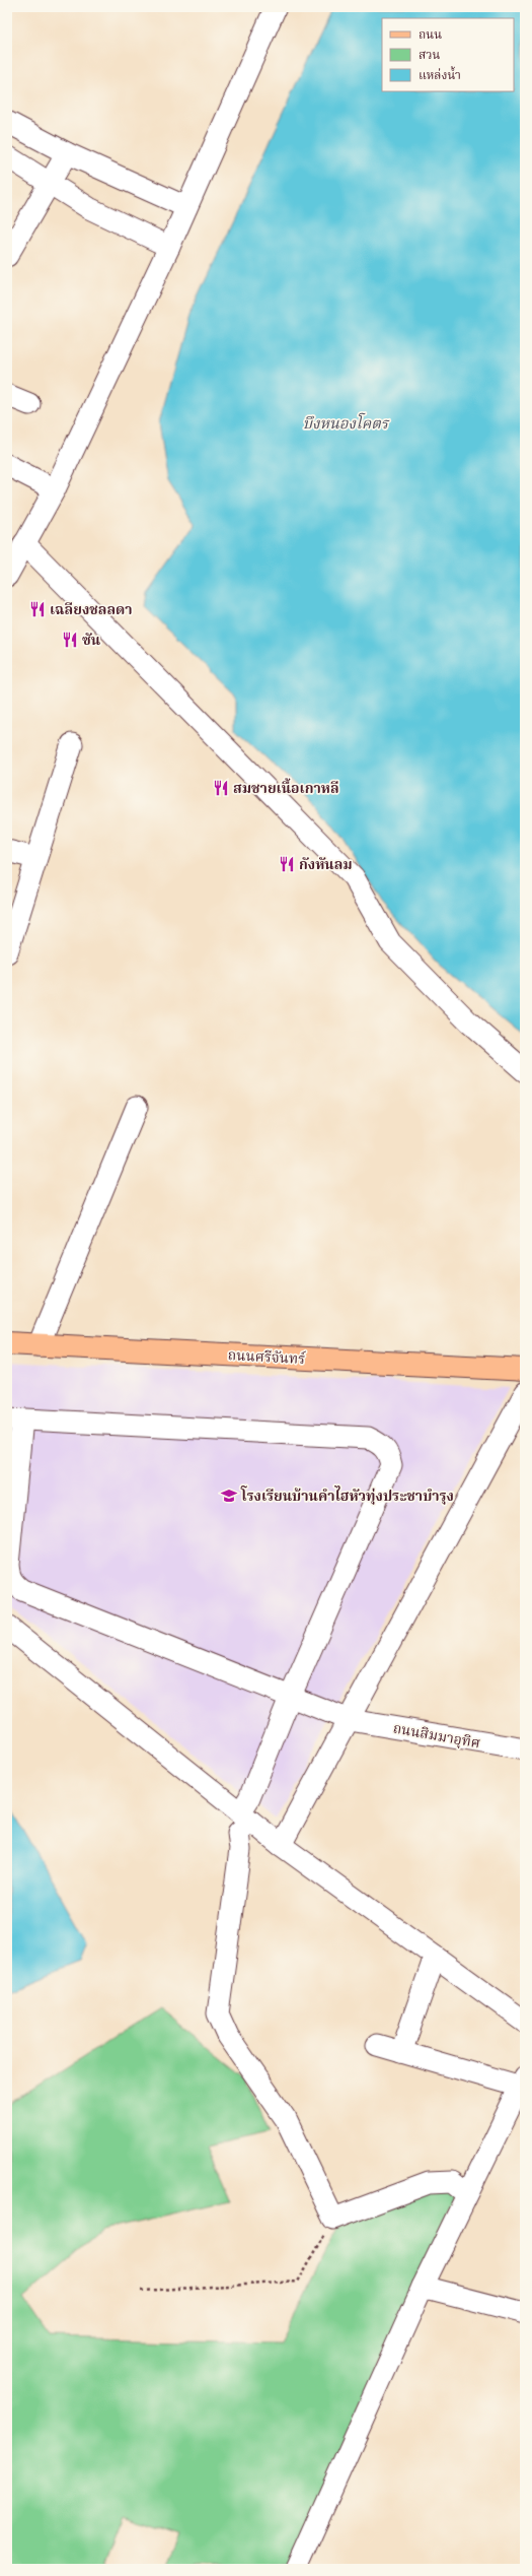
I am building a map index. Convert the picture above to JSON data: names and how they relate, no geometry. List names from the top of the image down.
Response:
{
  "streets": {
    "main road": ["ถนนศรีจันทร์"],
    "street": ["ถนนสิมมาอุทิศ"]
  },
  "water": ["บึงหนองโคตร"],
  "places": {
    "restaurant": [
      "เฉลียงชลลดา",
      "ซัน",
      "สมชายเนื้อเกาหลี",
      "กังหันลม"
    ],
    "school or university": ["โรงเรียนบ้านคำไฮหัวทุ่งประชาบำรุง"]
  },
  "legend": ["ถนน", "สวน", "แหล่งน้ำ"]
}
